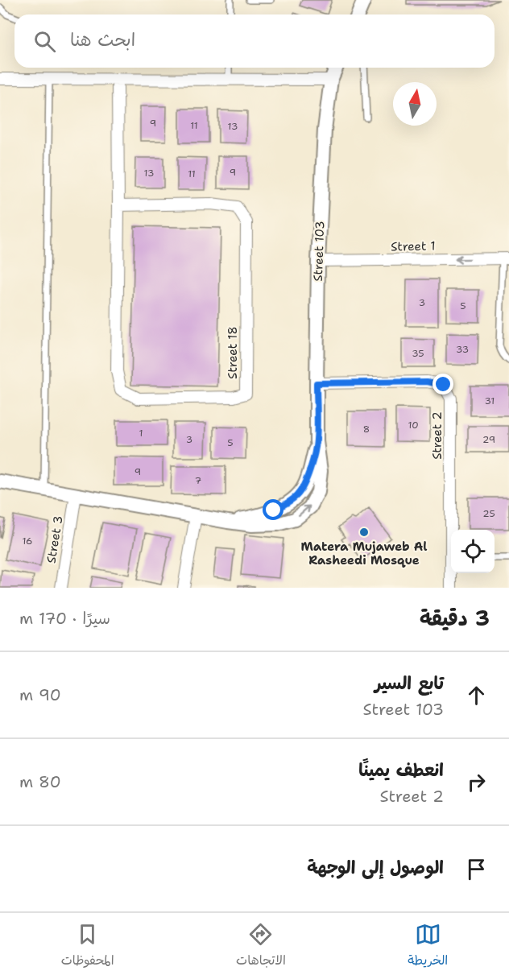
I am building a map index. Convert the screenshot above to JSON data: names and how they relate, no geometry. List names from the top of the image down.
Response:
{
  "streets": {
    "street": [
      "Street 1",
      "Street 103",
      "Street 18",
      "Street 2",
      "Street 3"
    ]
  },
  "crossings": [
    ["Street 1", "Street 103"],
    ["Street 103", "Street 2"],
    ["Street 103", "Street 3"]
  ],
  "one_way": ["Street 1"],
  "places": ["Matera Mujaweb Al Rasheedi Mosque"],
  "house_numbers": [
    "9",
    "11",
    "13",
    "9",
    "13",
    "11",
    "3",
    "5",
    "33",
    "35",
    "31",
    "10",
    "8",
    "1",
    "3",
    "29",
    "5",
    "9",
    "7",
    "25",
    "16"
  ],
  "north": "top",
  "page": {
    "search": "ابحث هنا",
    "heading": ["3 دقيقة", "سيرًا · 170 m"],
    "list": [
      ["تابع السير", "Street 103", "90 m"],
      ["انعطف يمينًا", "Street 2", "80 m"],
      "الوصول إلى الوجهة"
    ],
    "nav": ["الخريطة", "الاتجاهات", "المحفوظات"]
  }
}
